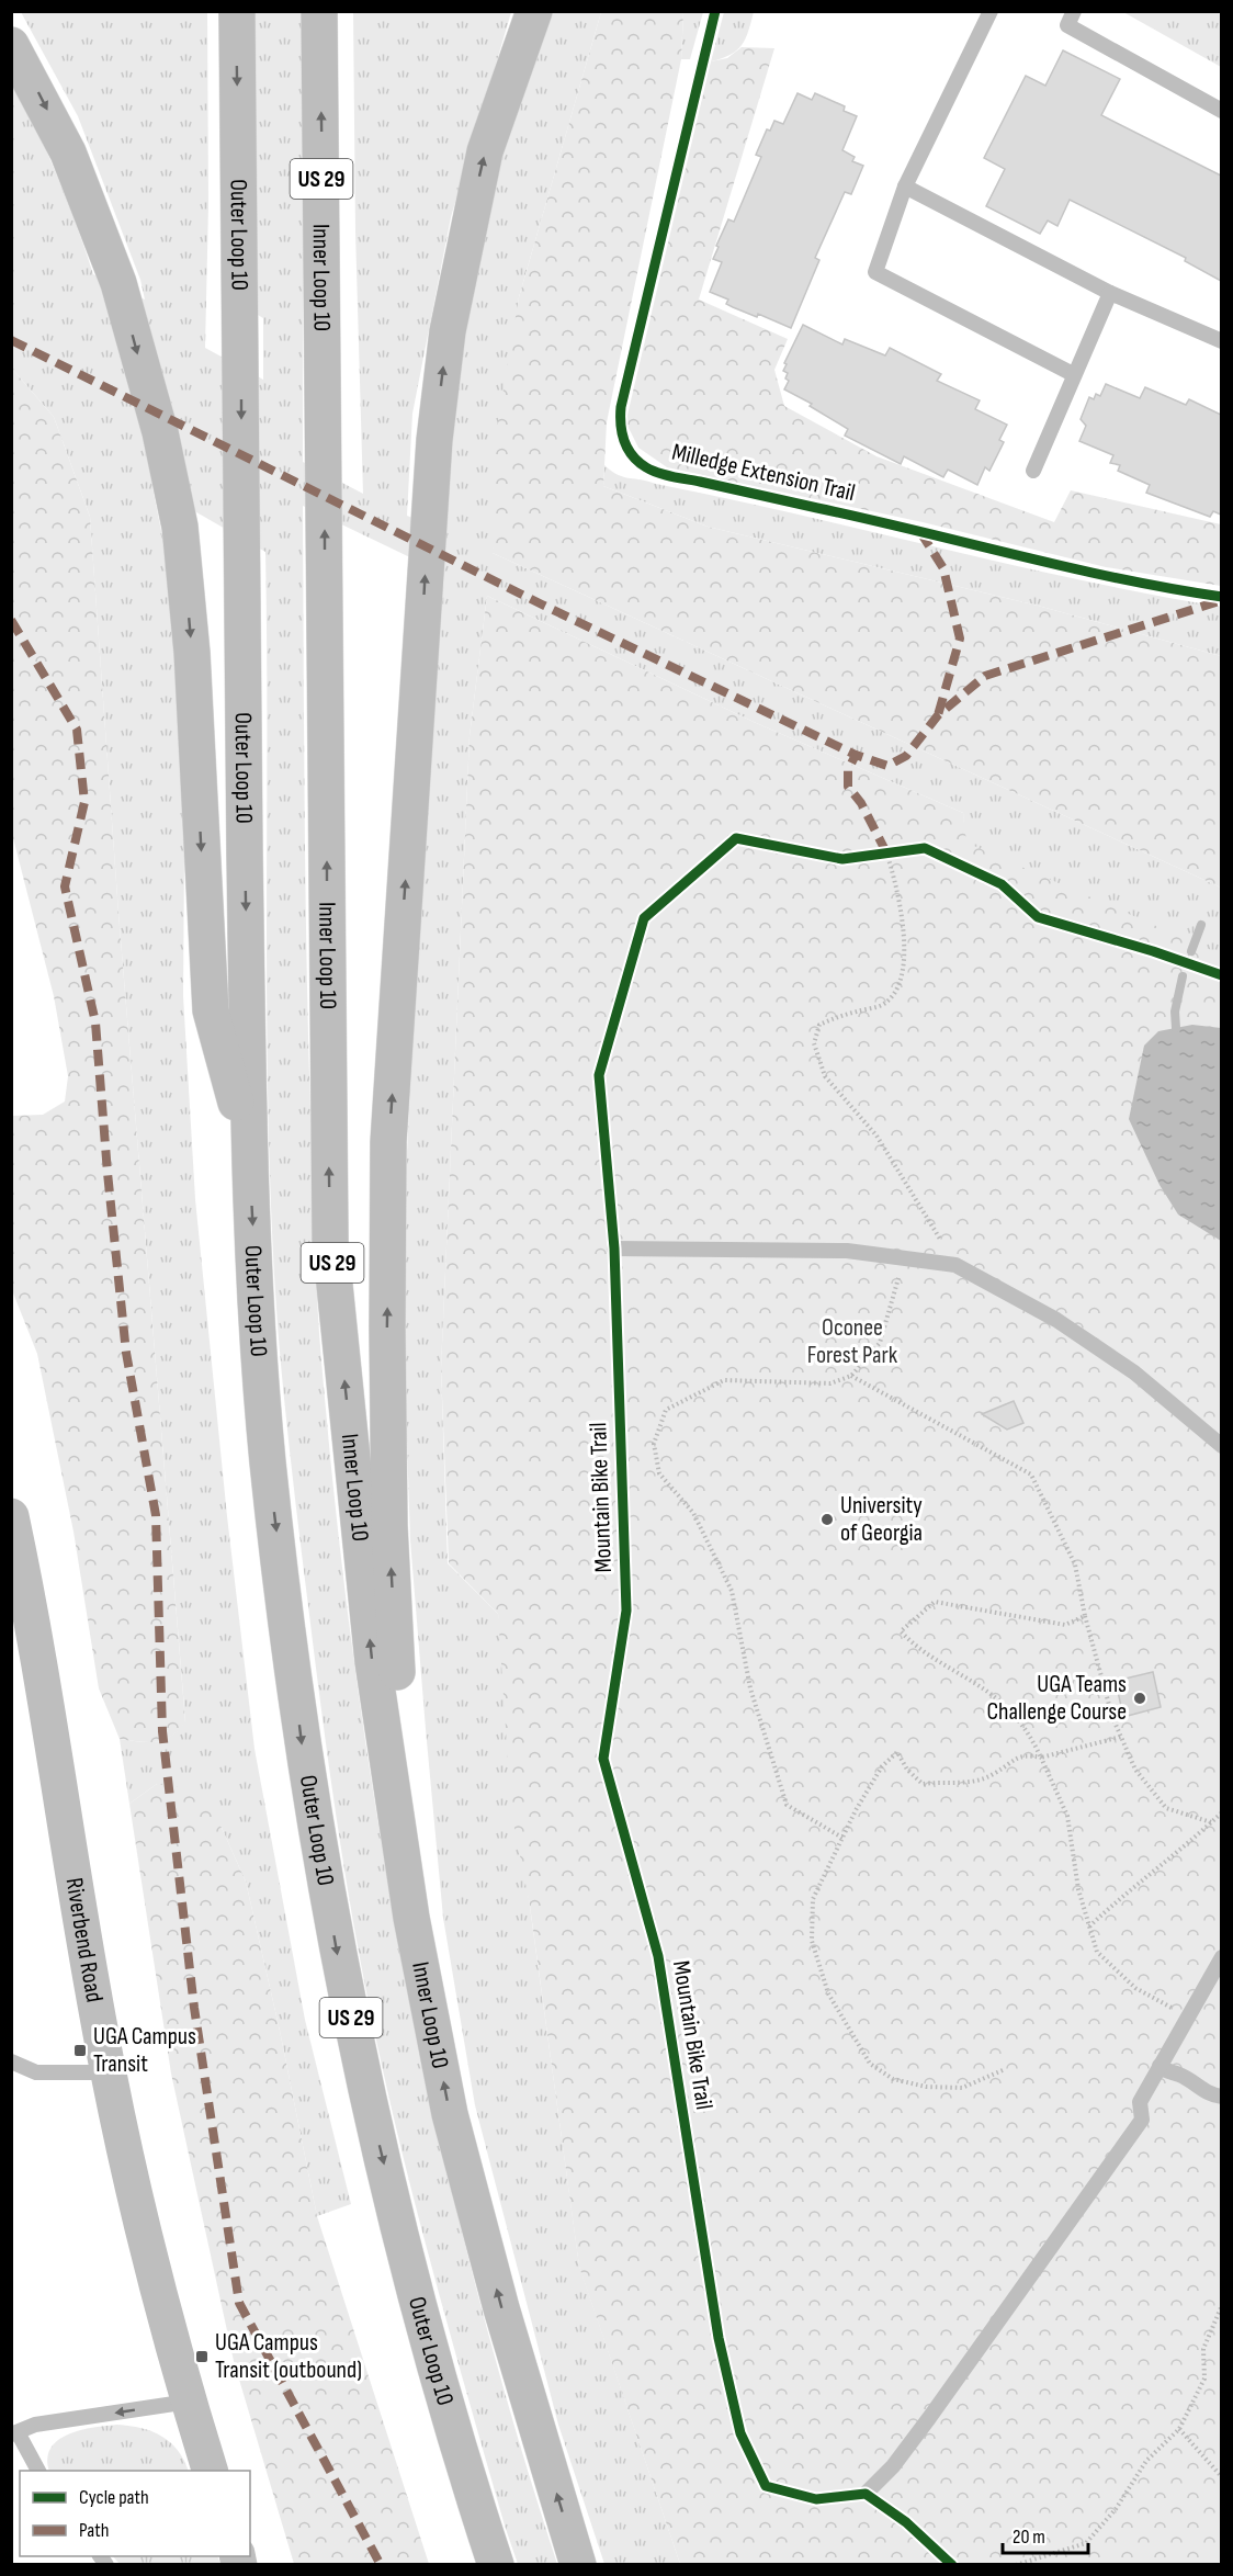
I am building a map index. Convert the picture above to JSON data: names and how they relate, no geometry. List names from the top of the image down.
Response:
{
  "streets": {
    "highway": ["US 29", "Outer Loop 10", "Inner Loop 10"],
    "street": ["Riverbend Road"],
    "cycle path": ["Milledge Extension Trail", "Mountain Bike Trail"]
  },
  "parks": ["Oconee Forest Park"],
  "places": {
    "other": ["University of Georgia", "UGA Teams Challenge Course"],
    "transit": ["UGA Campus Transit", "UGA Campus Transit (outbound)"]
  },
  "legend": ["Cycle path", "Path"],
  "scale_bar": "20 m"
}
